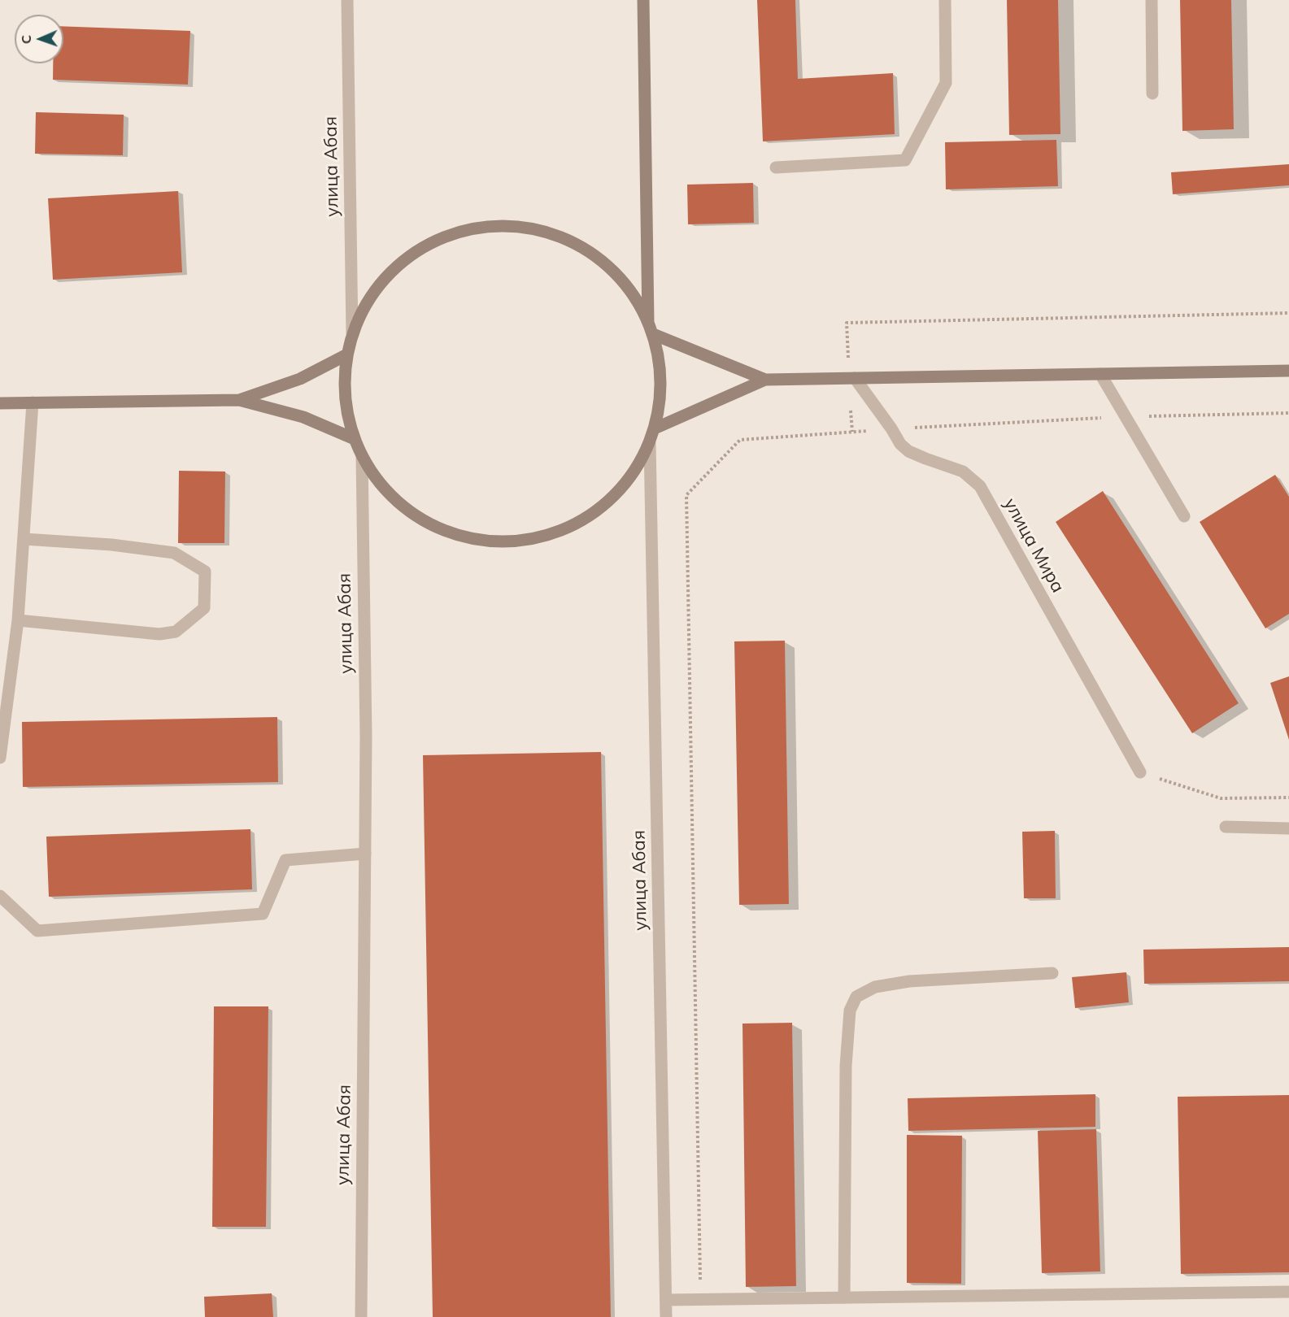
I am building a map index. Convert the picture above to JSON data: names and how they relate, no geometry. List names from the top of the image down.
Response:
{
  "streets": {
    "street": ["улица Абая", "улица Мира"]
  },
  "north": "left"
}
